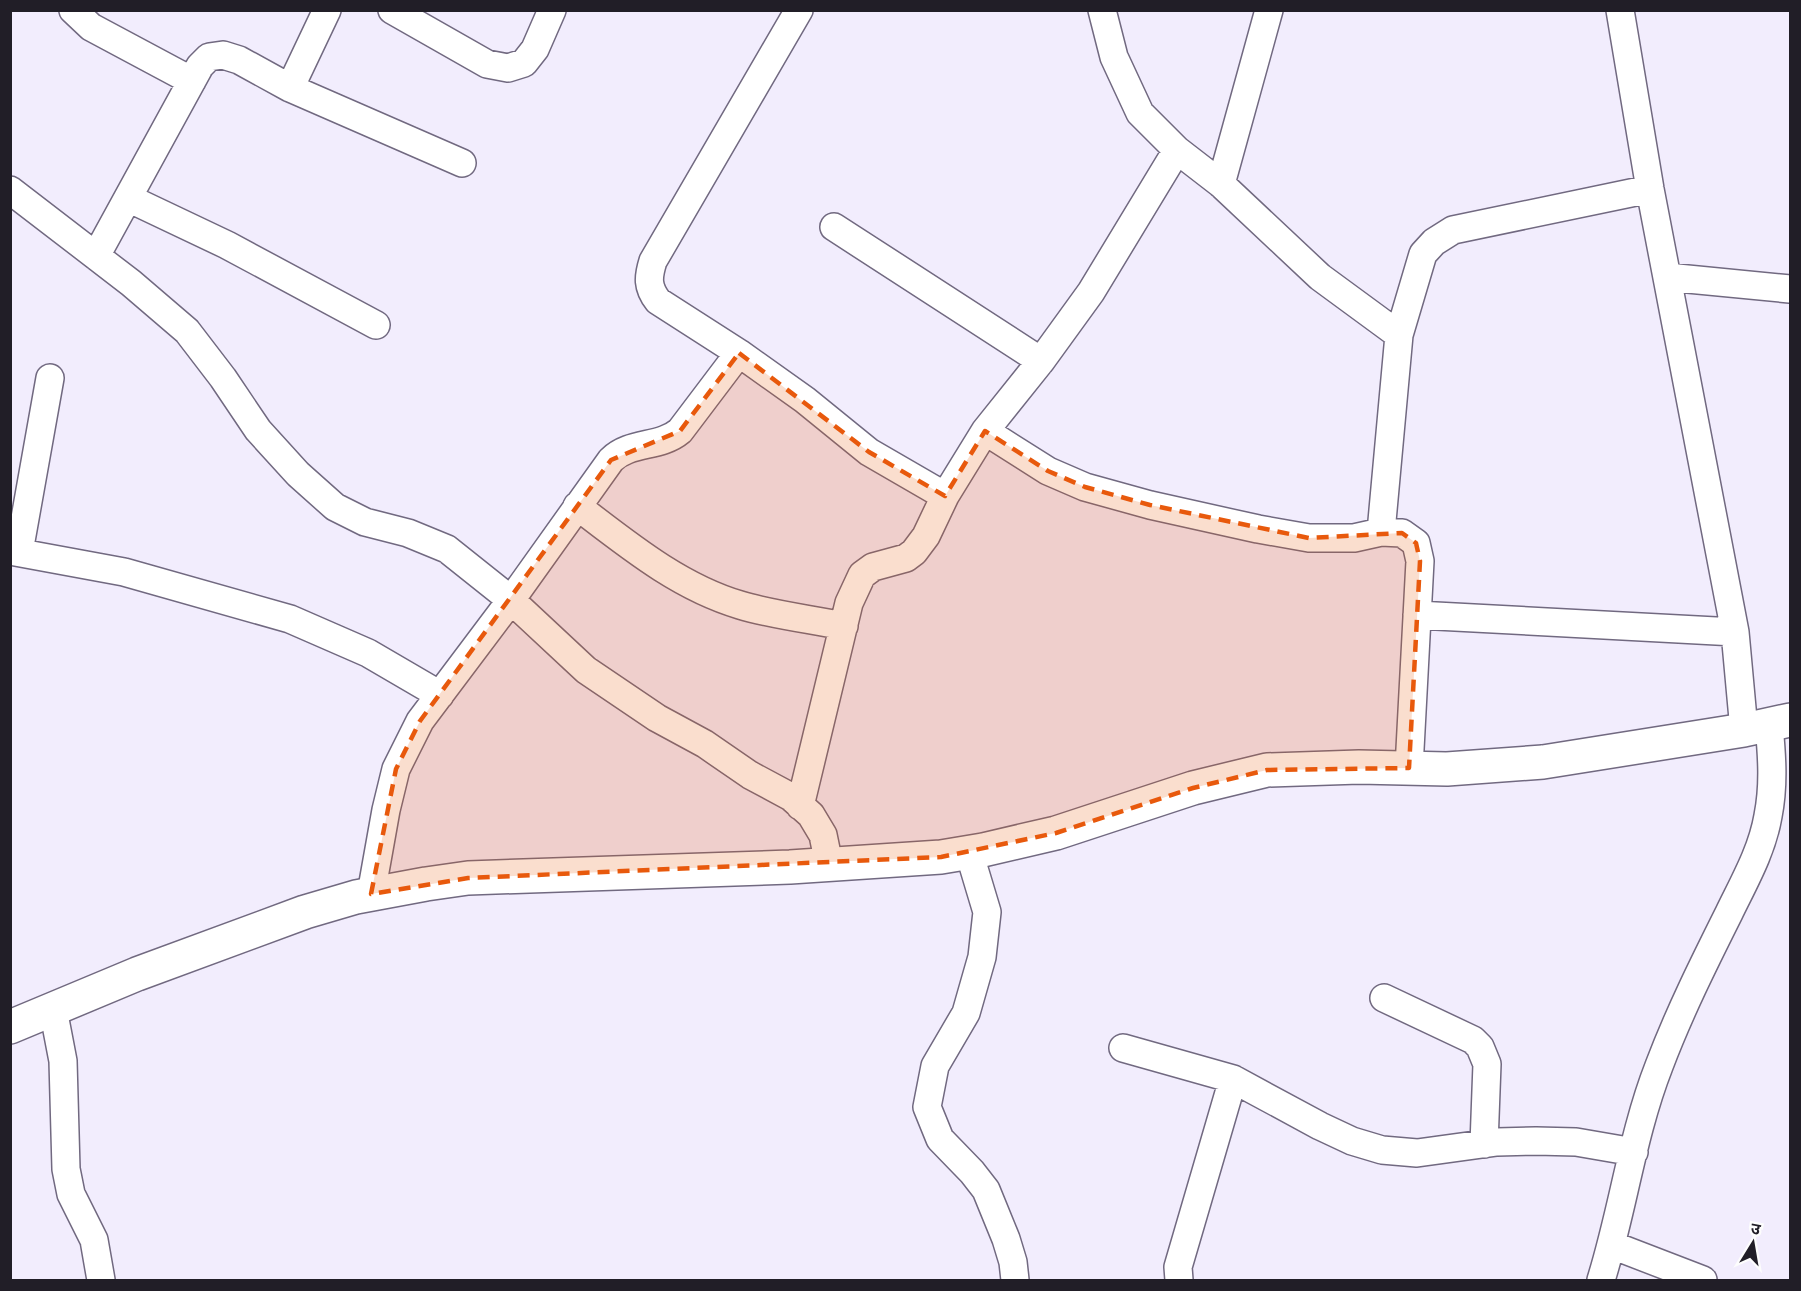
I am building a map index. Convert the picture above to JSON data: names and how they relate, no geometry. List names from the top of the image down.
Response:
{
  "north": "top"
}
